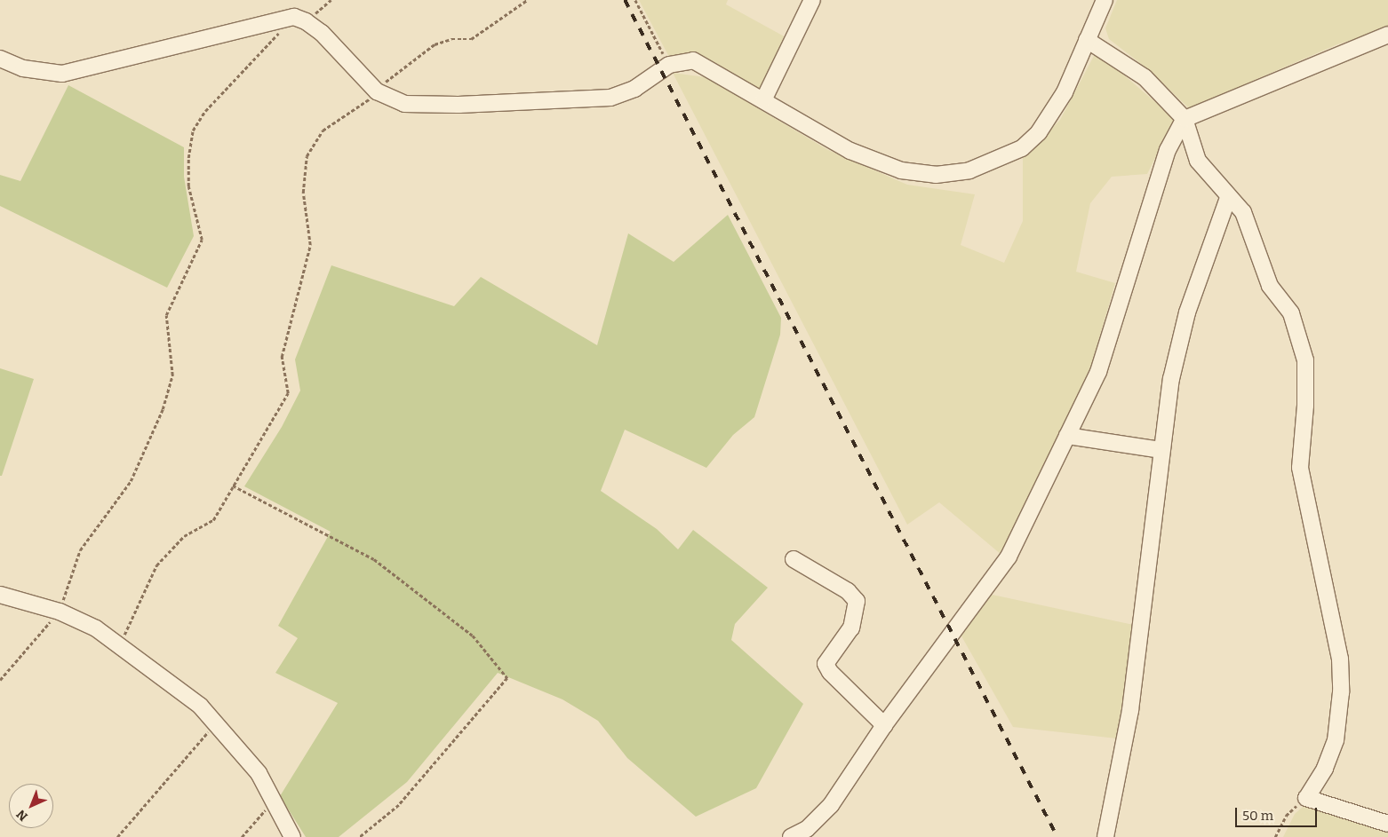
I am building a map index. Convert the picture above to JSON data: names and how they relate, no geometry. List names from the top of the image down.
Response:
{
  "scale_bar": "50 m",
  "north": "bottom left"
}
